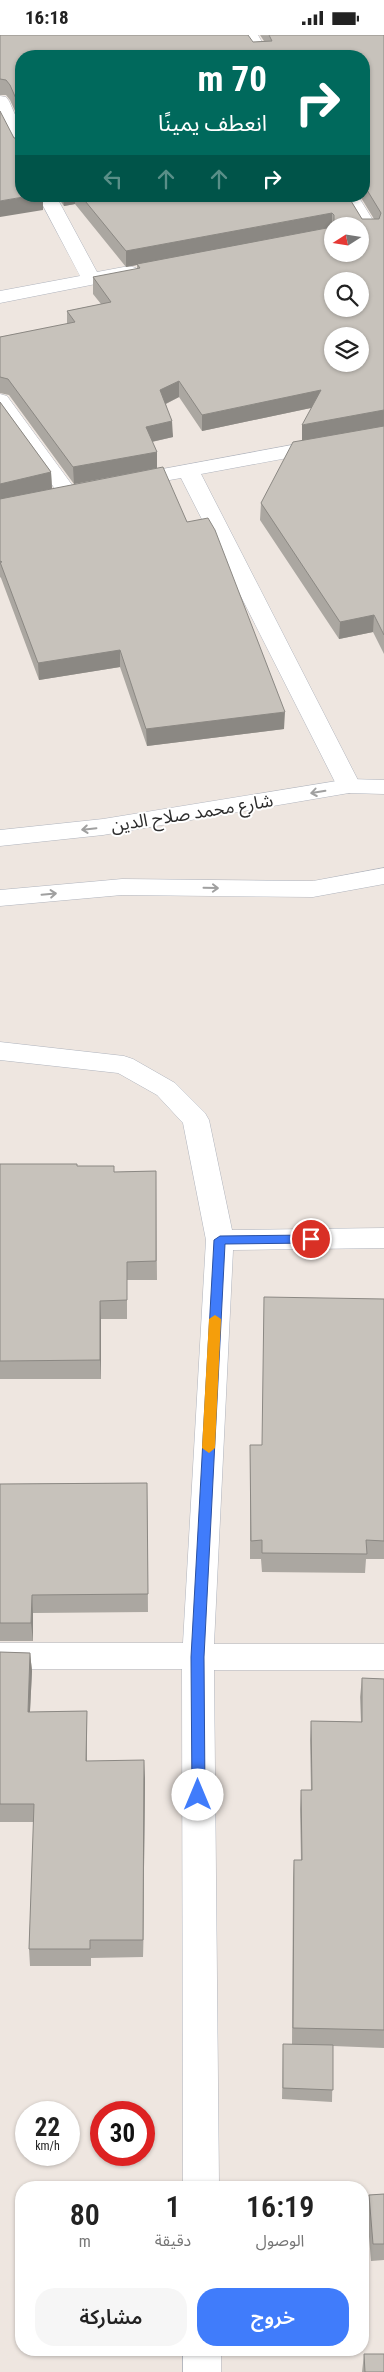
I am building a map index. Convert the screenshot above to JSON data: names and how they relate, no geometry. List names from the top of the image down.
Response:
{
  "streets": {
    "street": ["شارع محمد صلاح الدين"]
  },
  "north": "left",
  "page": {
    "status": "16:18",
    "turn": ["70 m", "انعطف يمينًا"],
    "speed": "22 km/h",
    "limit": "30",
    "eta": [
      "16:19",
      "الوصول",
      "1",
      "دقيقة",
      "80",
      "m"
    ],
    "buttons": ["خروج", "مشاركة"]
  }
}
